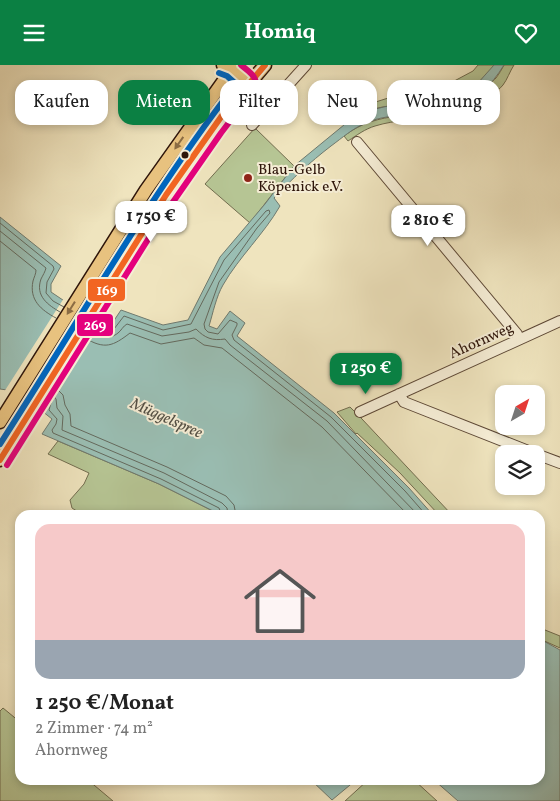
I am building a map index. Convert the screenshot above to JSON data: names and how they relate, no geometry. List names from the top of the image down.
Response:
{
  "streets": {
    "street": ["Ahornweg"]
  },
  "water": ["Müggelspree"],
  "places": ["Blau-Gelb Köpenick e.V."],
  "lines": ["transit line 169", "transit line 269"],
  "north": "top right",
  "page": {
    "header": "Homiq",
    "chip": [
      "Kaufen",
      "Mieten",
      "Filter",
      "Neu",
      "Wohnung"
    ],
    "price": ["1 750 €", "2 810 €", "1 250 €"],
    "list": [
      {
        "name": "1 250 €/Monat",
        "note": "2 Zimmer · 74 m² · Ahornweg"
      }
    ]
  }
}
